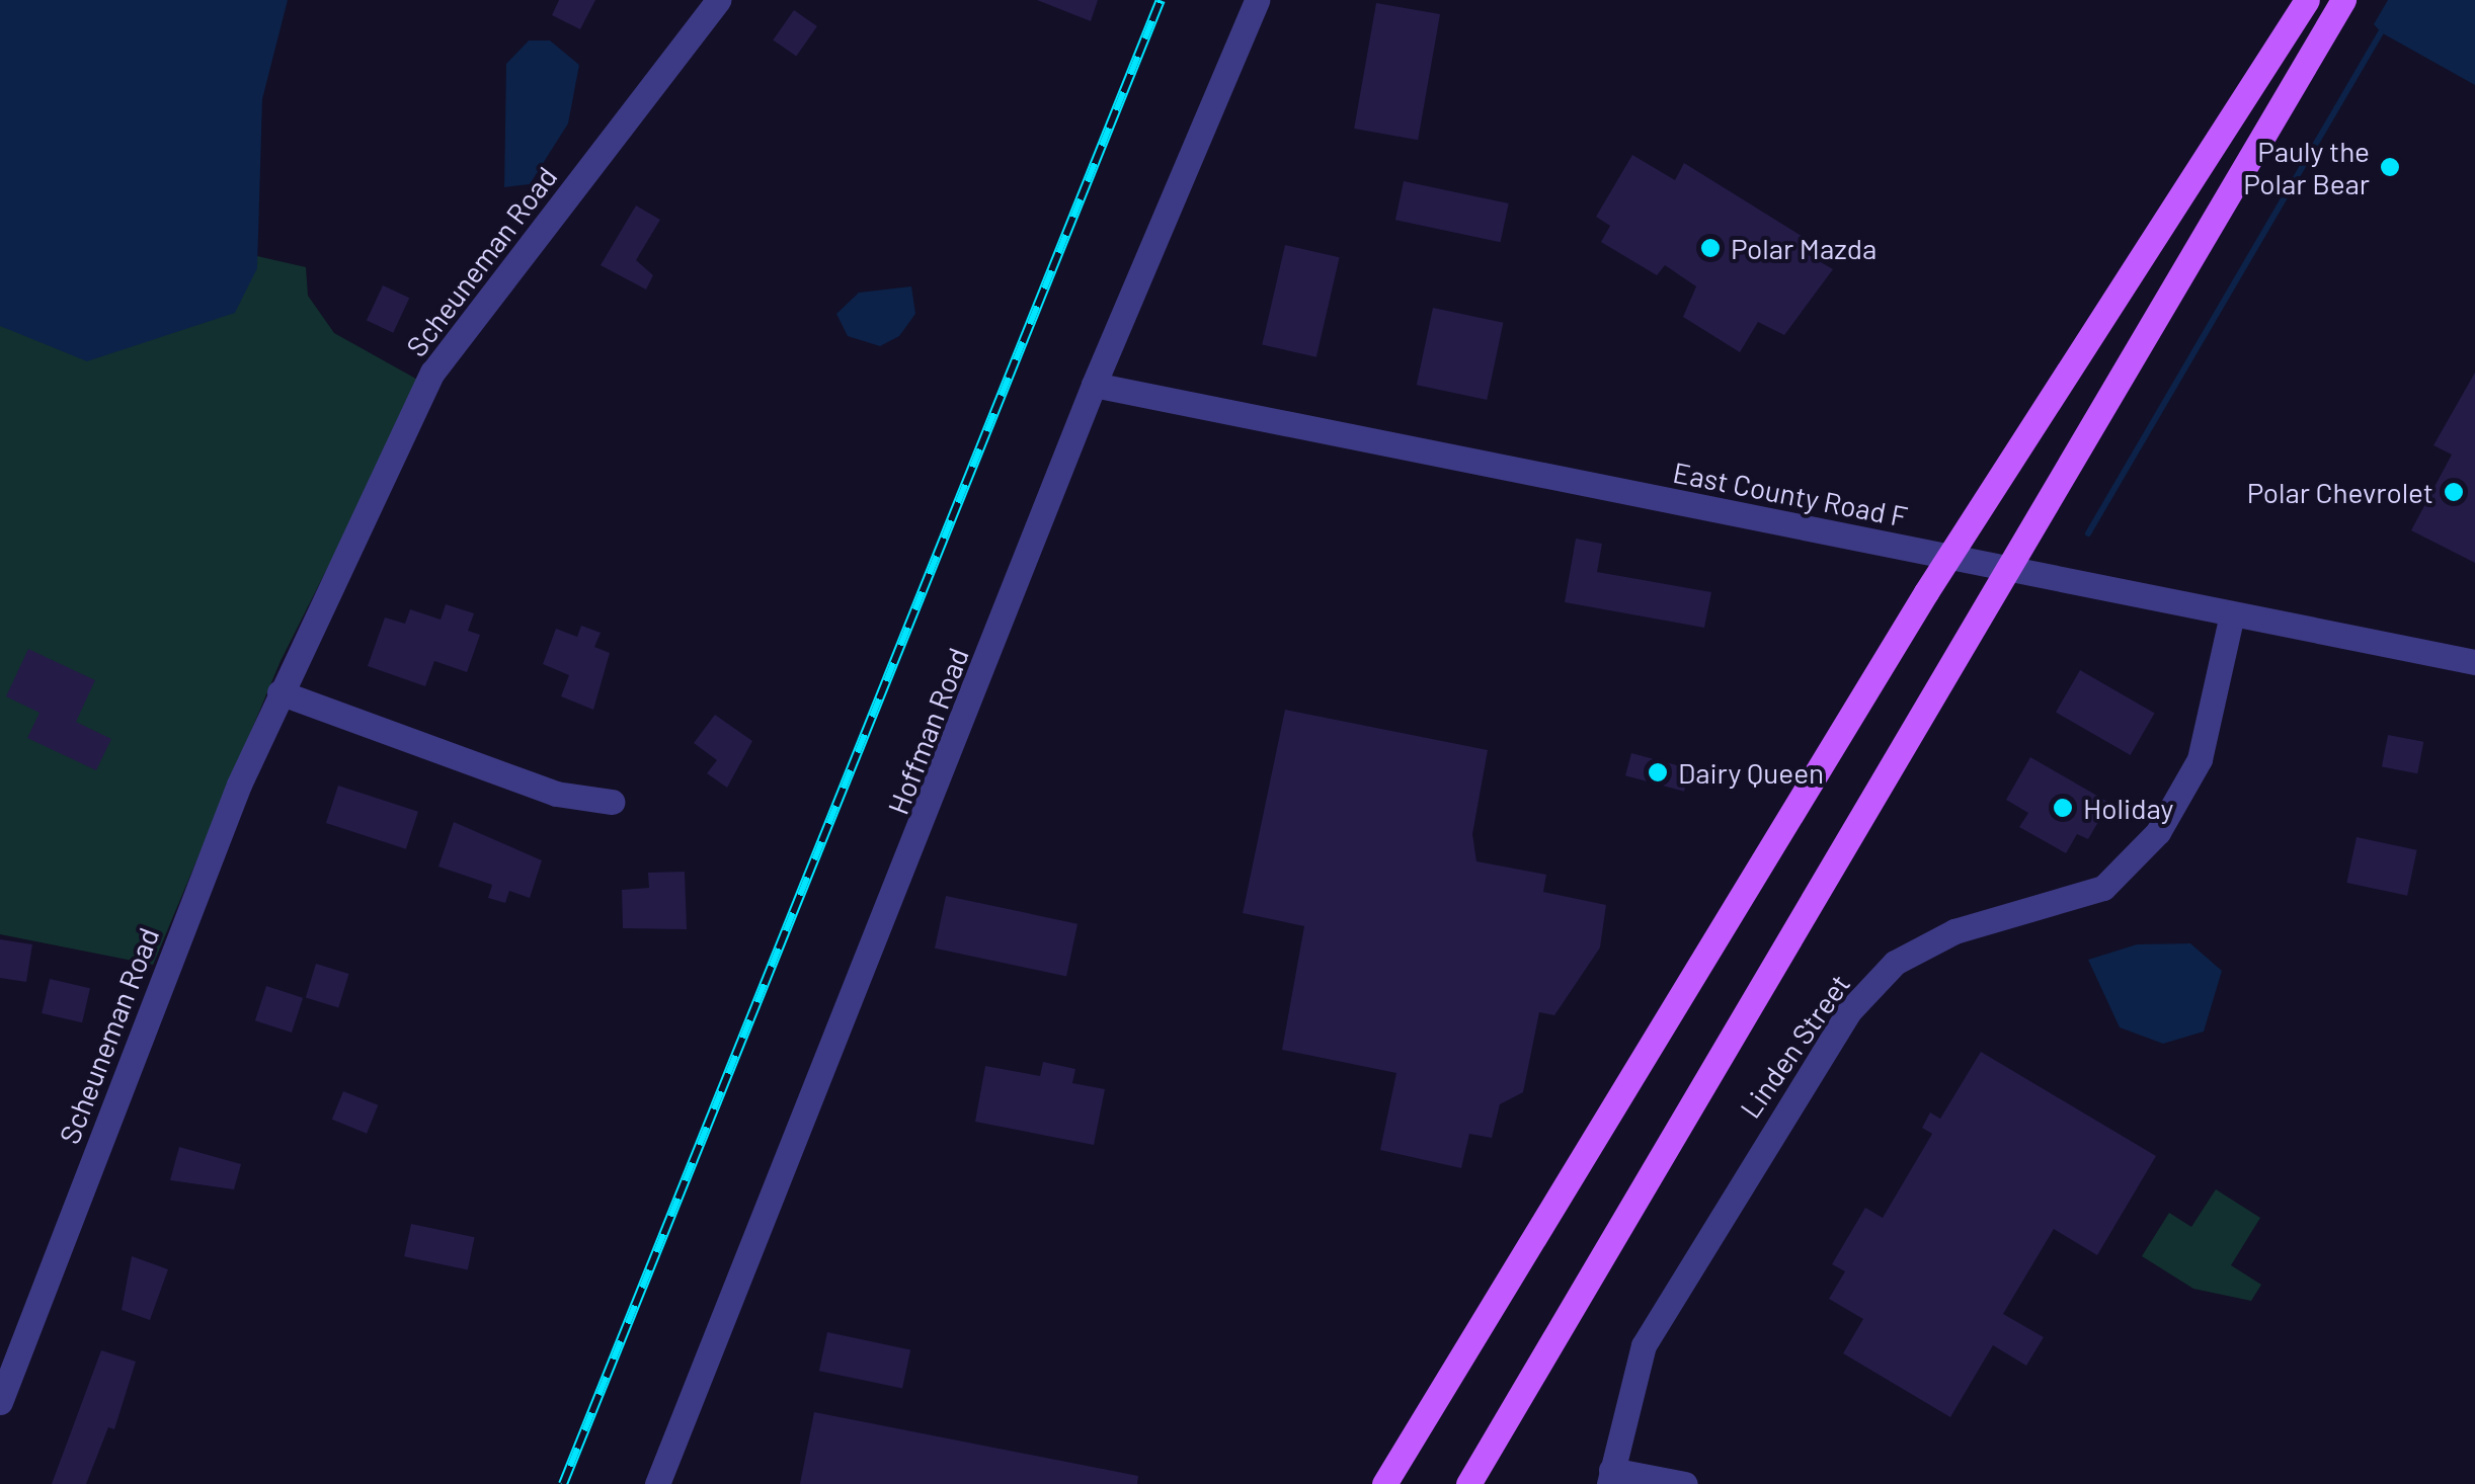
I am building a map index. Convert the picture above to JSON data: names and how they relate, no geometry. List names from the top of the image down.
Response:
{
  "streets": {
    "street": [
      "Scheuneman Road",
      "East County Road F",
      "Hoffman Road",
      "Linden Street"
    ]
  },
  "crossings": [
    ["East County Road F", "Hoffman Road"],
    ["East County Road F", "Linden Street"]
  ],
  "places": [
    "Pauly the Polar Bear",
    "Polar Mazda",
    "Polar Chevrolet",
    "Dairy Queen",
    "Holiday"
  ]
}
